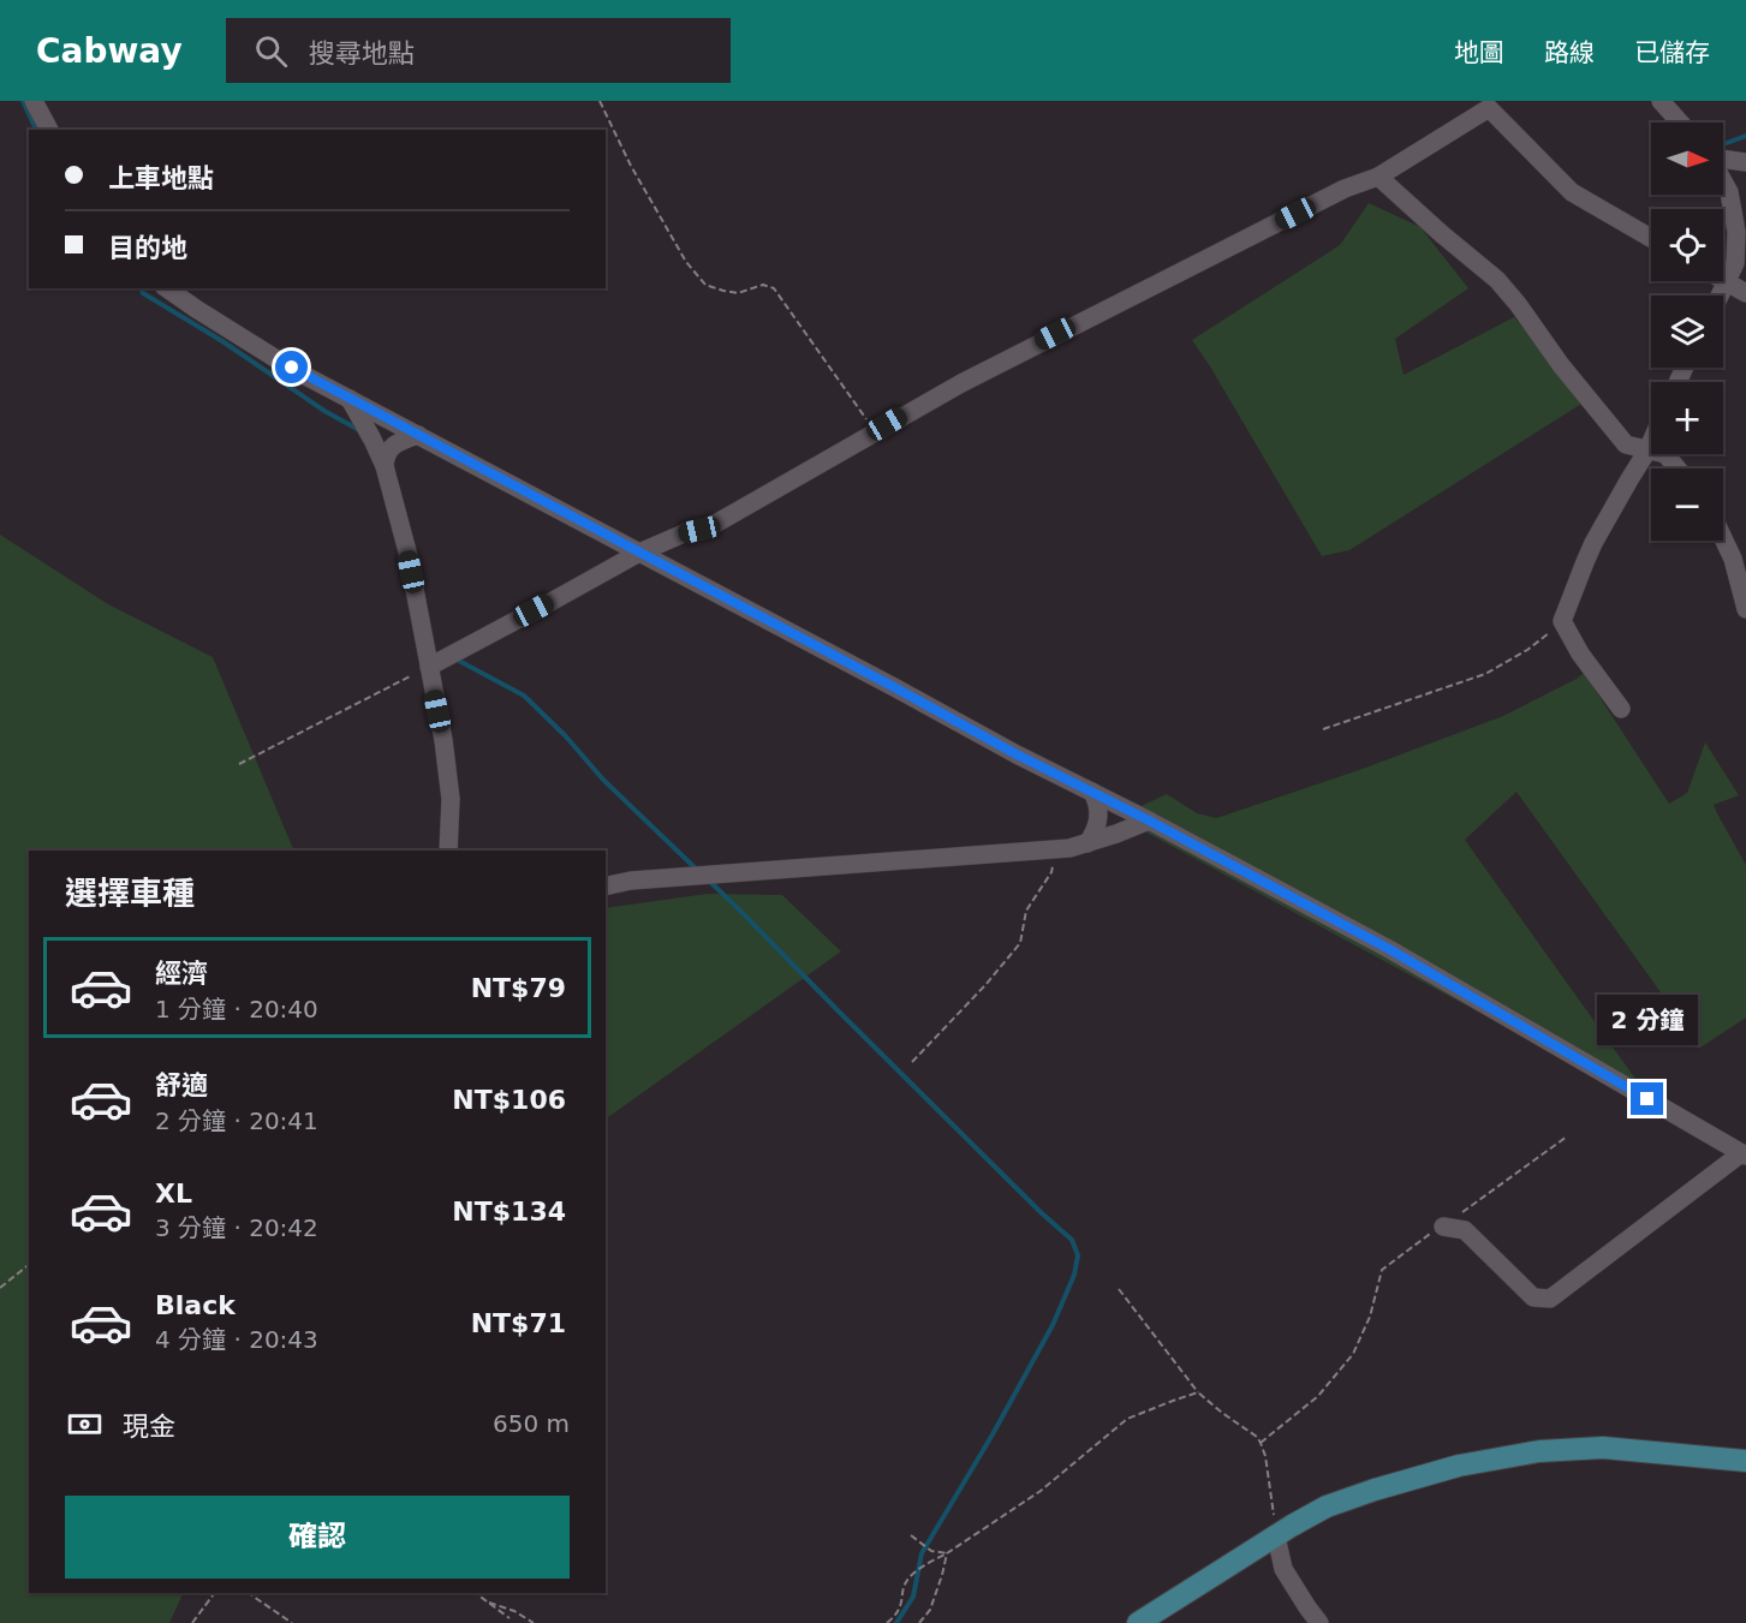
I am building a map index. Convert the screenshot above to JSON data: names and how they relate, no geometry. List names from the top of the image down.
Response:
{
  "north": "right",
  "page": {
    "header": "Cabway",
    "search": "搜尋地點",
    "nav": ["地圖", "路線", "已儲存"],
    "map_buttons": ["+", "−"],
    "banner": ["上車地點", "目的地"],
    "heading": "選擇車種",
    "list": [
      {
        "name": "經濟",
        "note": "1 分鐘 · 20:40",
        "value": "NT$79"
      },
      {
        "name": "舒適",
        "note": "2 分鐘 · 20:41",
        "value": "NT$106"
      },
      {
        "name": "XL",
        "note": "3 分鐘 · 20:42",
        "value": "NT$134"
      },
      {
        "name": "Black",
        "note": "4 分鐘 · 20:43",
        "value": "NT$71"
      }
    ],
    "bubble": "2 分鐘",
    "pay": ["現金", "650 m"],
    "buttons": "確認"
  }
}
